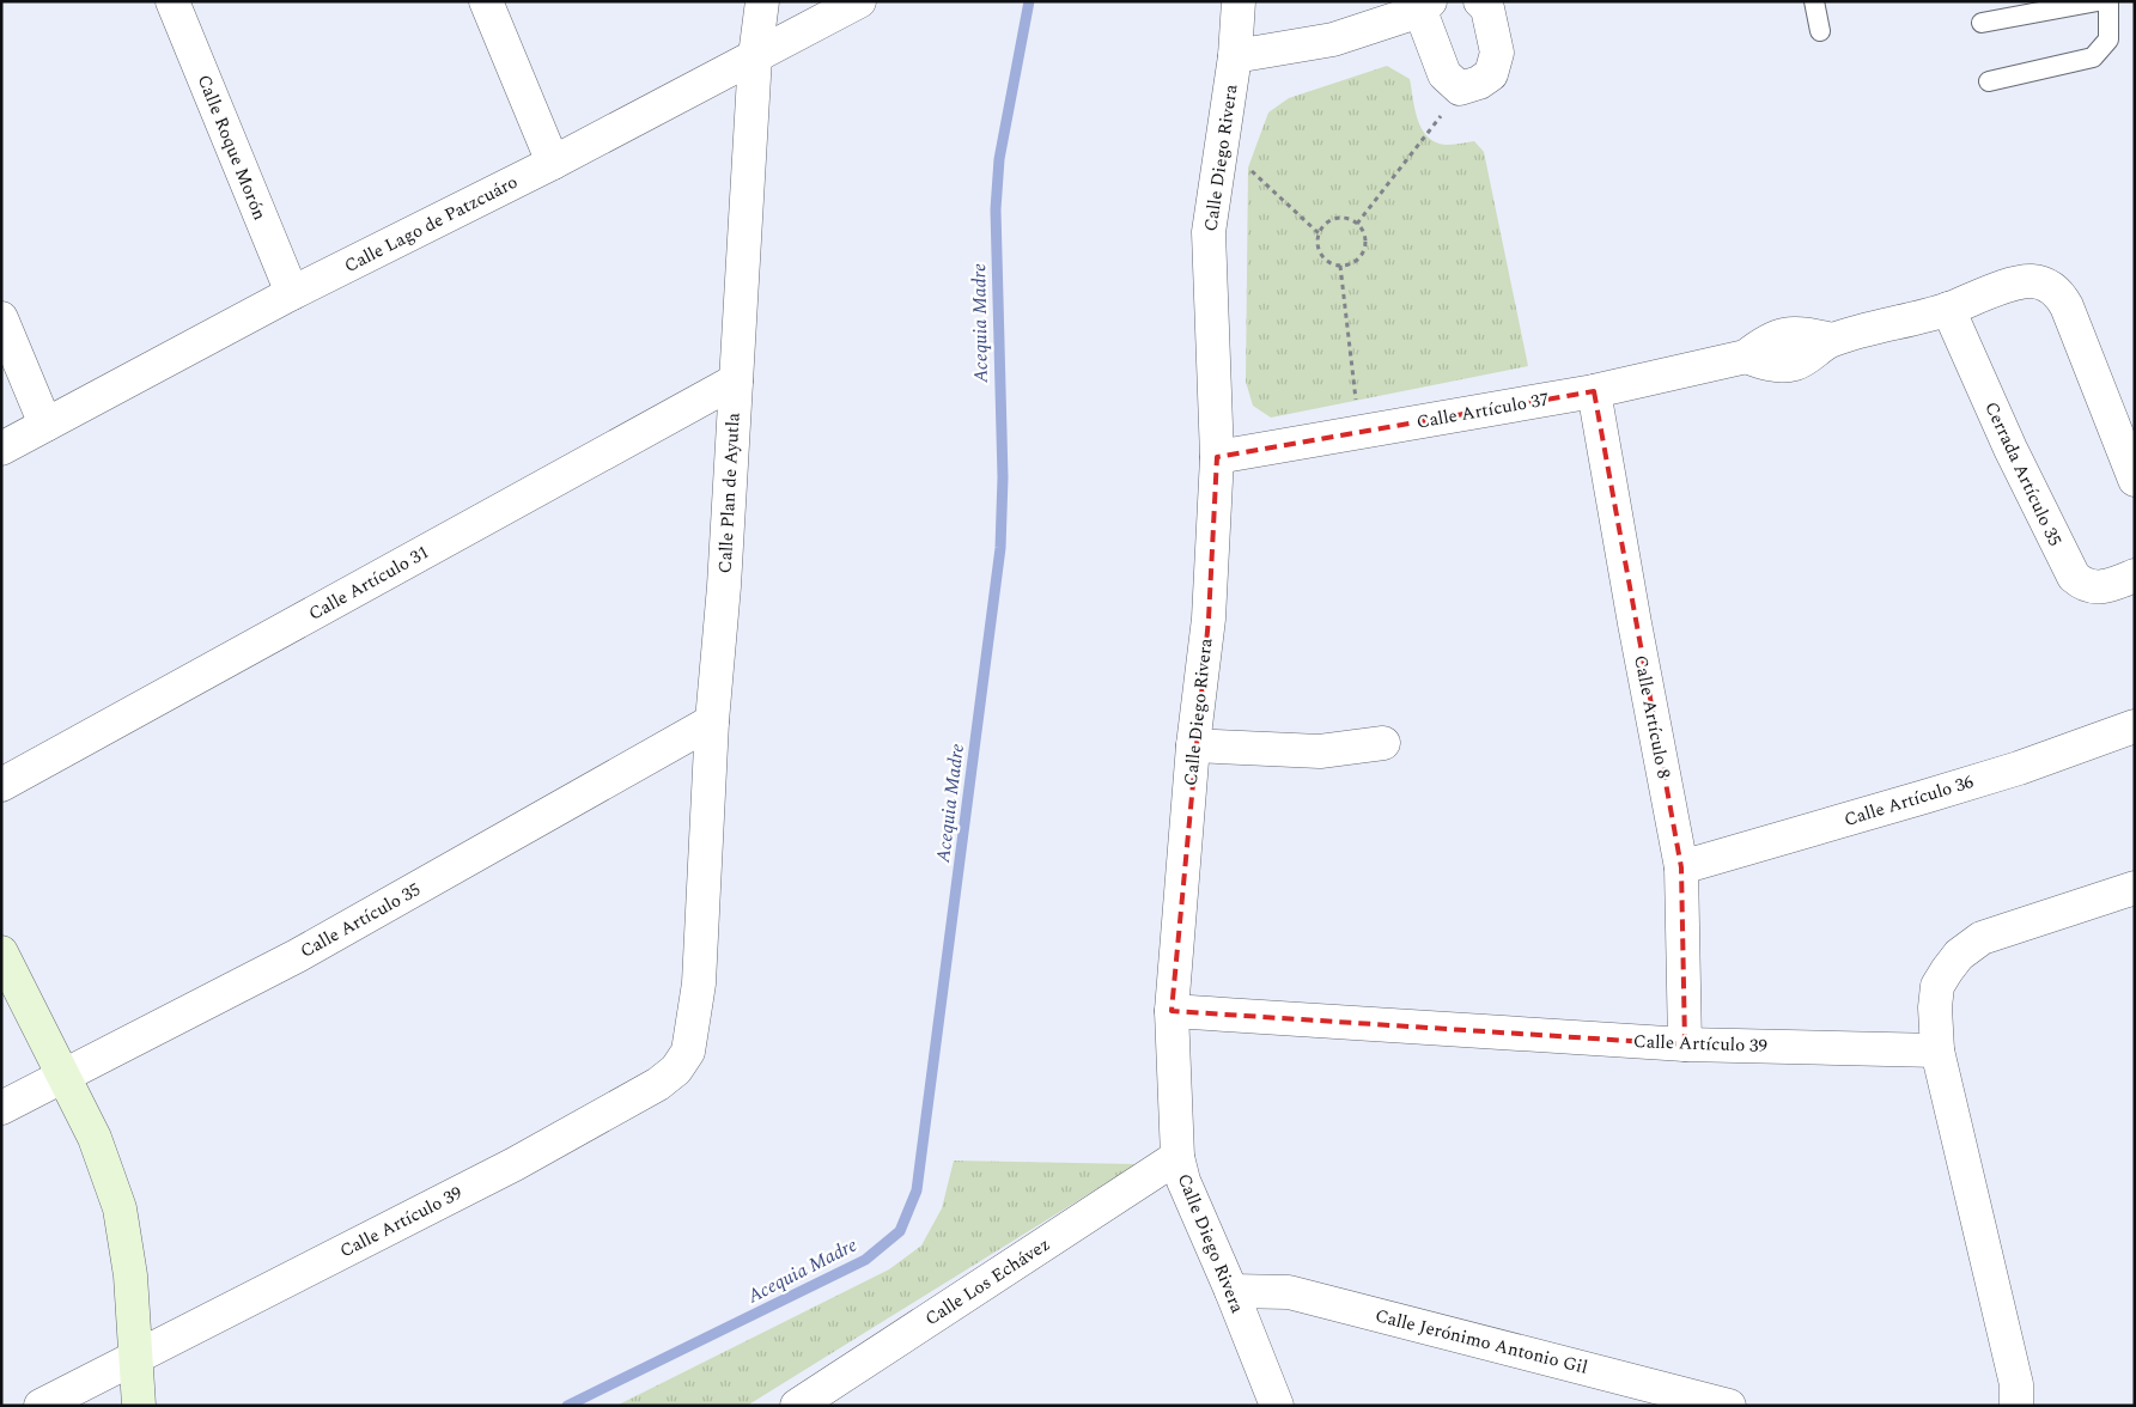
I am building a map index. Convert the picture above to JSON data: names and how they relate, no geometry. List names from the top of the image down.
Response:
{
  "streets": {
    "street": [
      "Calle Roque Morón",
      "Calle Diego Rivera",
      "Calle Lago de Patzcuáro",
      "Calle Artículo 37",
      "Cerrada Artículo 35",
      "Calle Plan de Ayutla",
      "Calle Artículo 31",
      "Calle Artículo 8",
      "Calle Artículo 36",
      "Calle Artículo 35",
      "Calle Artículo 39",
      "Calle Los Echávez",
      "Calle Jerónimo Antonio Gil"
    ]
  },
  "crossings": [
    ["Calle Roque Morón", "Calle Lago de Patzcuáro"],
    ["Calle Diego Rivera", "Calle Artículo 37"],
    ["Calle Diego Rivera", "Calle Artículo 39"],
    ["Calle Diego Rivera", "Calle Los Echávez"],
    ["Calle Diego Rivera", "Calle Jerónimo Antonio Gil"],
    ["Calle Lago de Patzcuáro", "Calle Plan de Ayutla"],
    ["Calle Artículo 37", "Cerrada Artículo 35"],
    ["Calle Artículo 37", "Calle Artículo 8"],
    ["Calle Plan de Ayutla", "Calle Artículo 31"],
    ["Calle Plan de Ayutla", "Calle Artículo 35"],
    ["Calle Plan de Ayutla", "Calle Artículo 39"],
    ["Calle Artículo 8", "Calle Artículo 36"],
    ["Calle Artículo 8", "Calle Artículo 39"]
  ],
  "water": ["Acequia Madre"]
}
